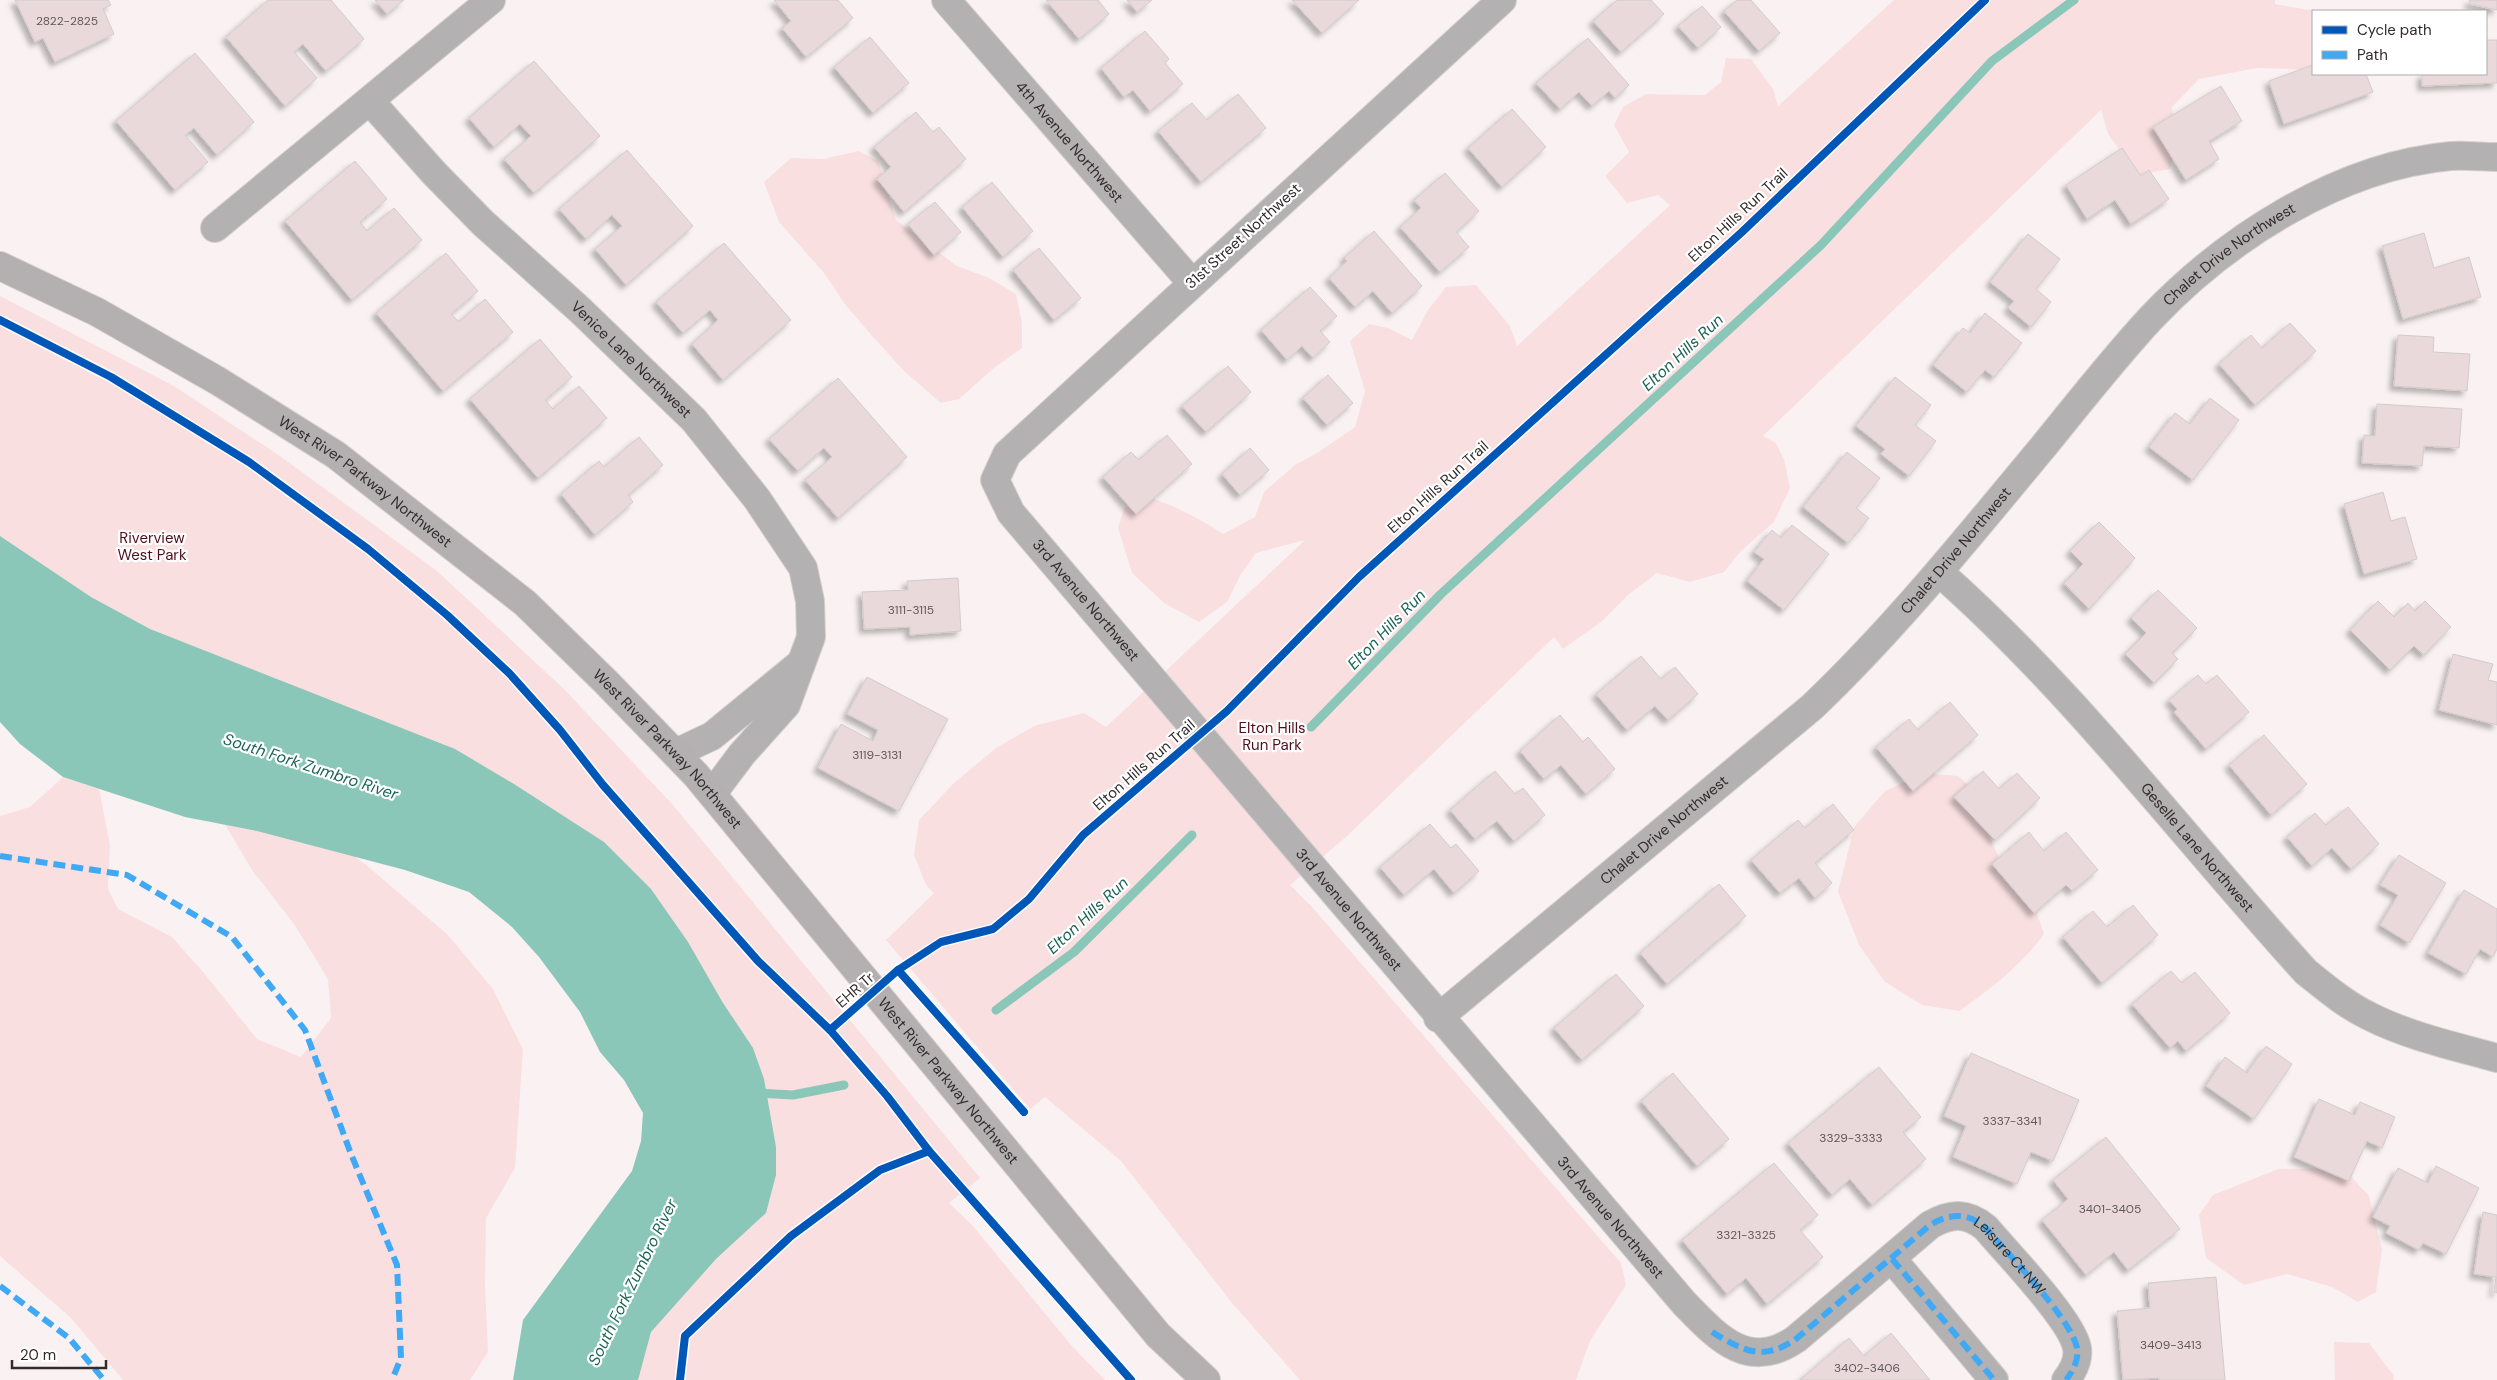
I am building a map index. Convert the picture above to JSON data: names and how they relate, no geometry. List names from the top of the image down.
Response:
{
  "streets": {
    "main road": ["West River Parkway Northwest"],
    "street": [
      "4th Avenue Northwest",
      "31st Street Northwest",
      "Chalet Drive Northwest",
      "Venice Lane Northwest",
      "3rd Avenue Northwest",
      "Geselle Lane Northwest",
      "Leisure Ct NW"
    ],
    "cycle path": ["Elton Hills Run Trail"]
  },
  "crossings": [
    ["4th Avenue Northwest", "31st Street Northwest"],
    ["31st Street Northwest", "3rd Avenue Northwest"],
    ["Chalet Drive Northwest", "3rd Avenue Northwest"],
    ["Chalet Drive Northwest", "Geselle Lane Northwest"],
    ["Venice Lane Northwest", "West River Parkway Northwest"],
    ["3rd Avenue Northwest", "Leisure Ct NW"]
  ],
  "water": ["Elton Hills Run", "South Fork Zumbro River"],
  "parks": ["Riverview West Park", "Elton Hills Run Park"],
  "house_numbers": [
    "2822-2825",
    "3111-3115",
    "3119-3131",
    "3337-3341",
    "3329-3333",
    "3401-3405",
    "3321-3325",
    "3409-3413",
    "3402-3406"
  ],
  "legend": ["Cycle path", "Path"],
  "scale_bar": "20 m"
}
